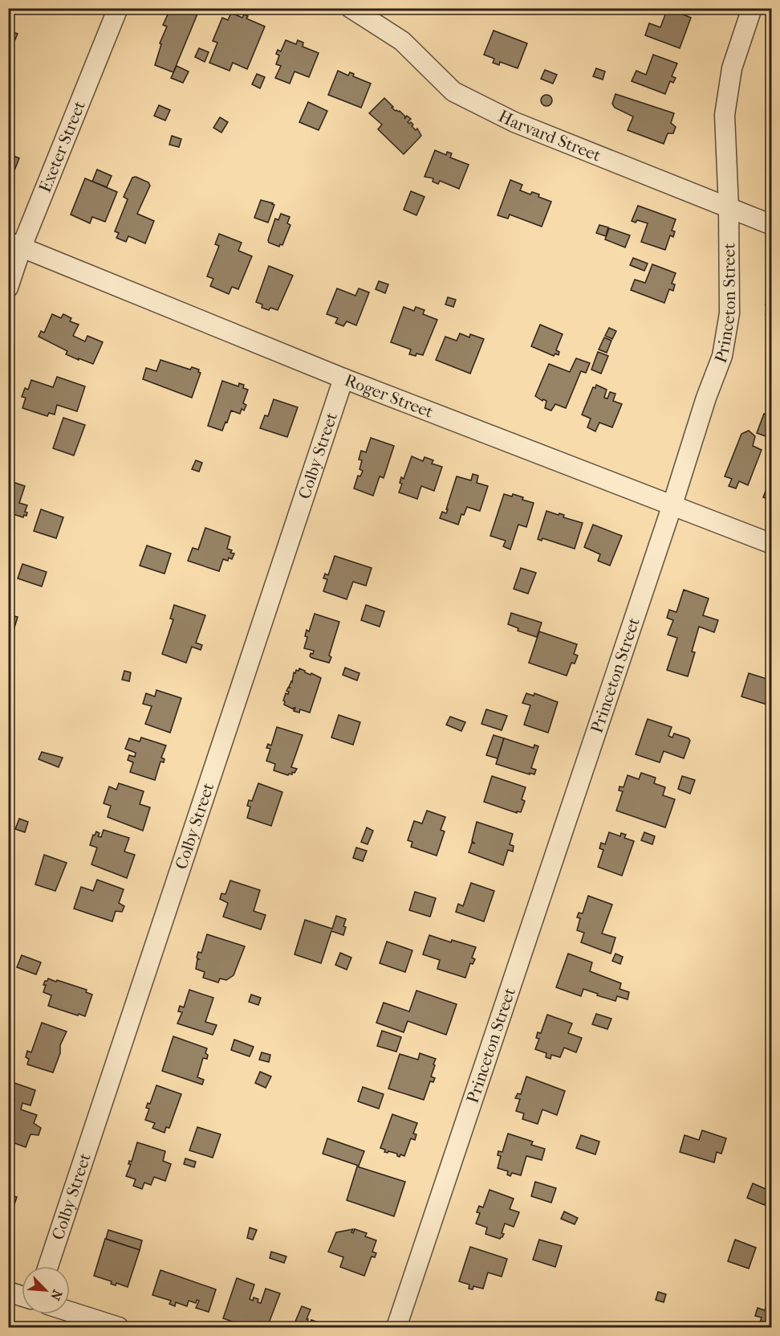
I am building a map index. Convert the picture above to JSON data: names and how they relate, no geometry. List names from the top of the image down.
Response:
{
  "streets": {
    "street": [
      "Harvard Street",
      "Exeter Street",
      "Princeton Street",
      "Roger Street",
      "Colby Street"
    ]
  },
  "crossings": [
    ["Harvard Street", "Princeton Street"],
    ["Exeter Street", "Roger Street"],
    ["Princeton Street", "Roger Street"],
    ["Roger Street", "Colby Street"]
  ],
  "north": "bottom right"
}
